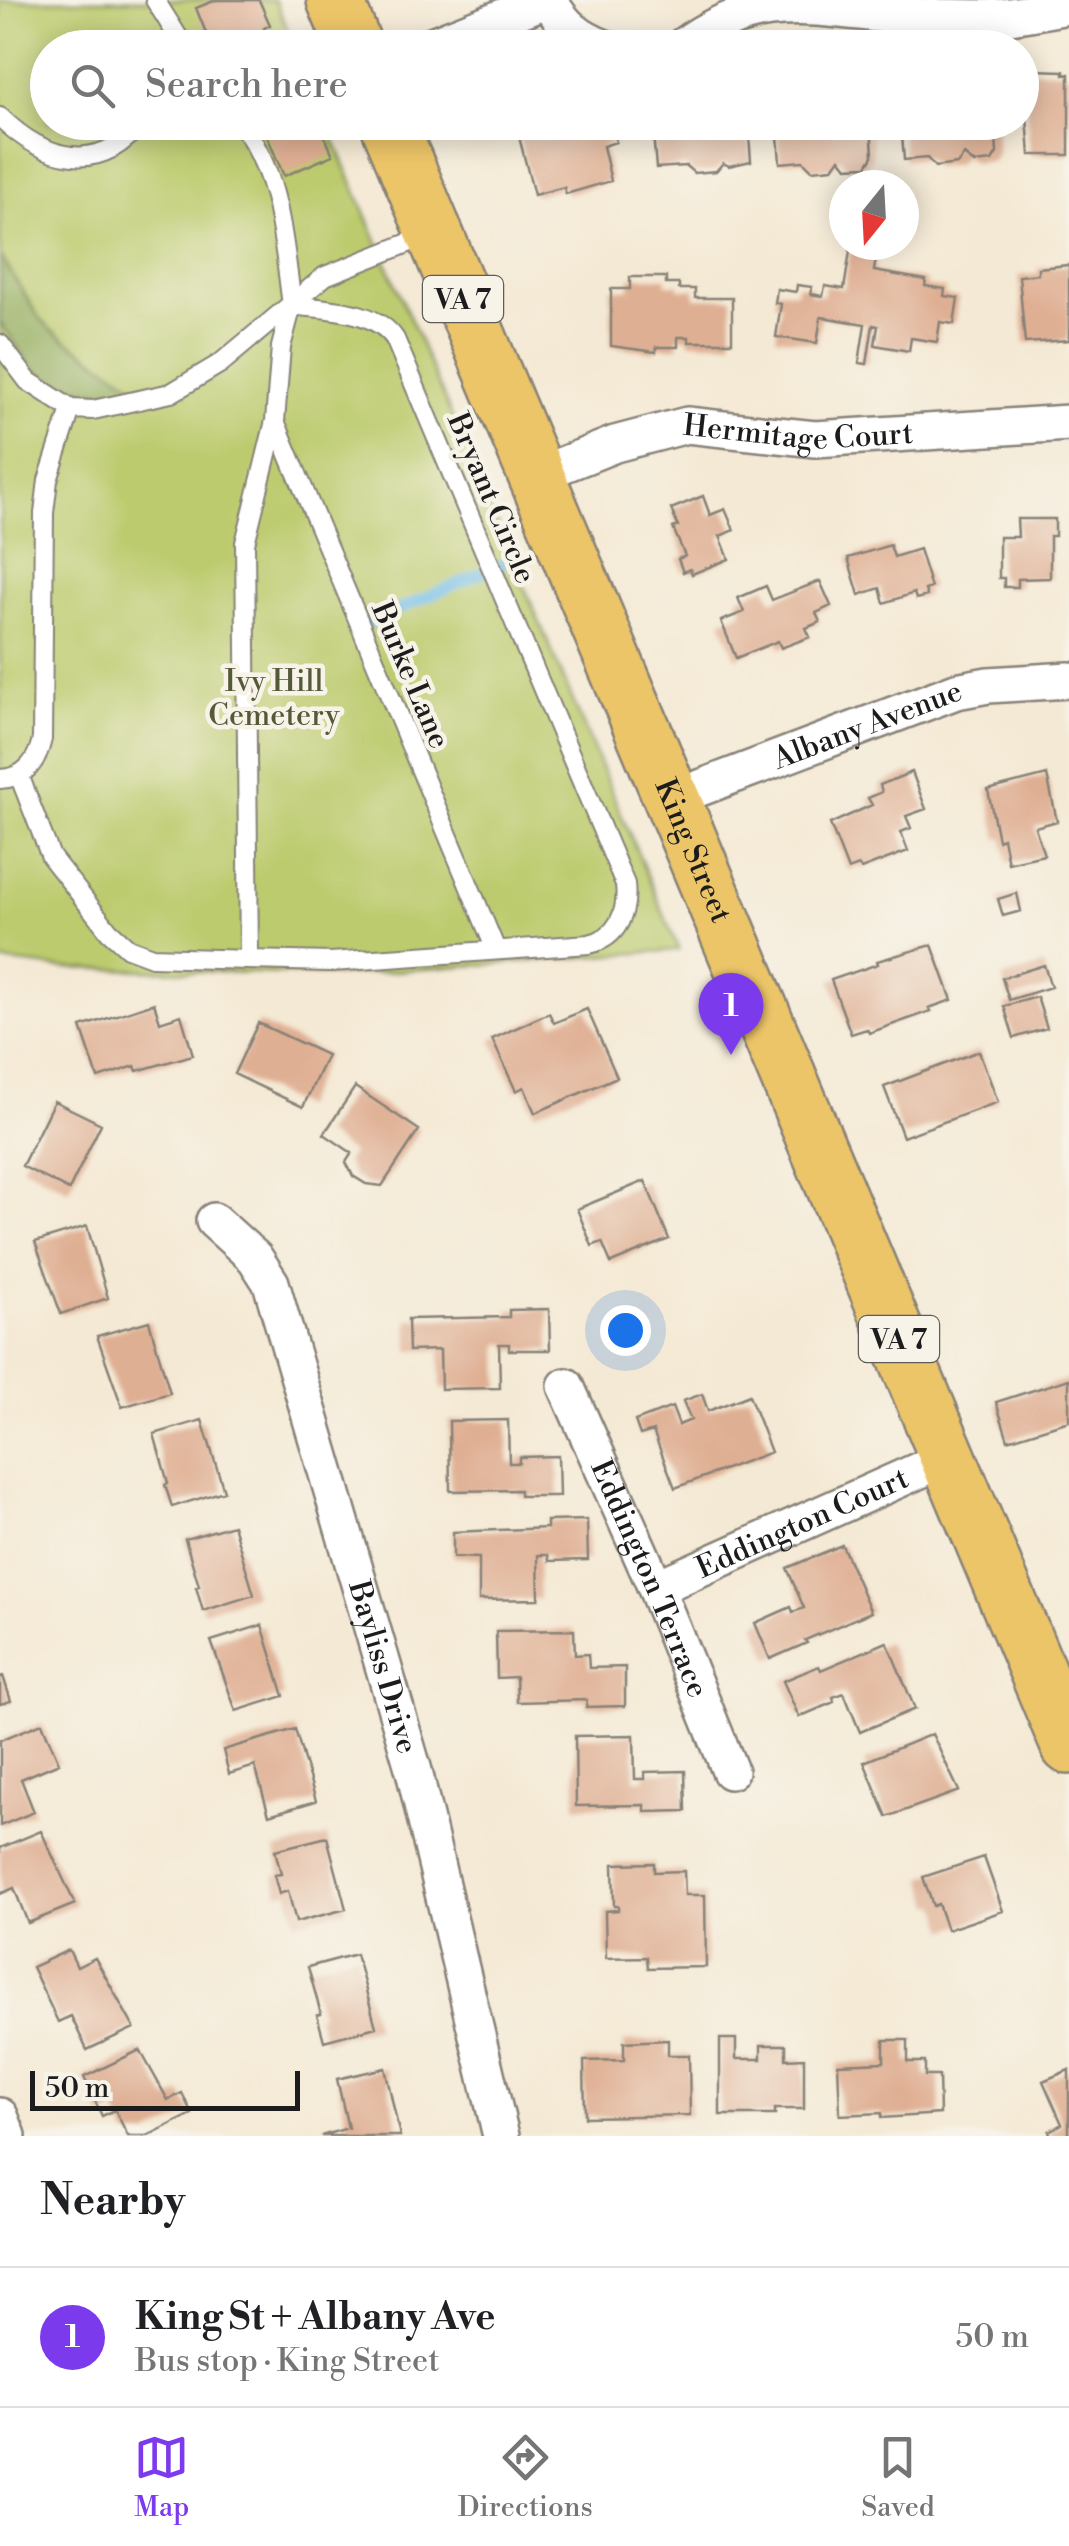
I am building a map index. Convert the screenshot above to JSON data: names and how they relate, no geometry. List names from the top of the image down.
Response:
{
  "streets": {
    "main road": ["VA 7", "King Street"],
    "street": [
      "Hermitage Court",
      "Albany Avenue",
      "Eddington Court",
      "Eddington Terrace",
      "Bayliss Drive"
    ],
    "lane": ["Bryant Circle", "Burke Lane"]
  },
  "crossings": [
    ["Hermitage Court", "King Street"],
    ["Bryant Circle", "Burke Lane"],
    ["Albany Avenue", "King Street"],
    ["King Street", "Eddington Court"],
    ["Eddington Court", "Eddington Terrace"]
  ],
  "parks": ["Ivy Hill Cemetery"],
  "scale_bar": "50 m",
  "north": "bottom",
  "page": {
    "search": "Search here",
    "pins": "1",
    "scale": "50 m",
    "heading": "Nearby",
    "list": [
      {
        "mark": "1",
        "name": "King St + Albany Ave",
        "note": "Bus stop · King Street",
        "value": "50 m"
      }
    ],
    "nav": ["Map", "Directions", "Saved"]
  }
}
